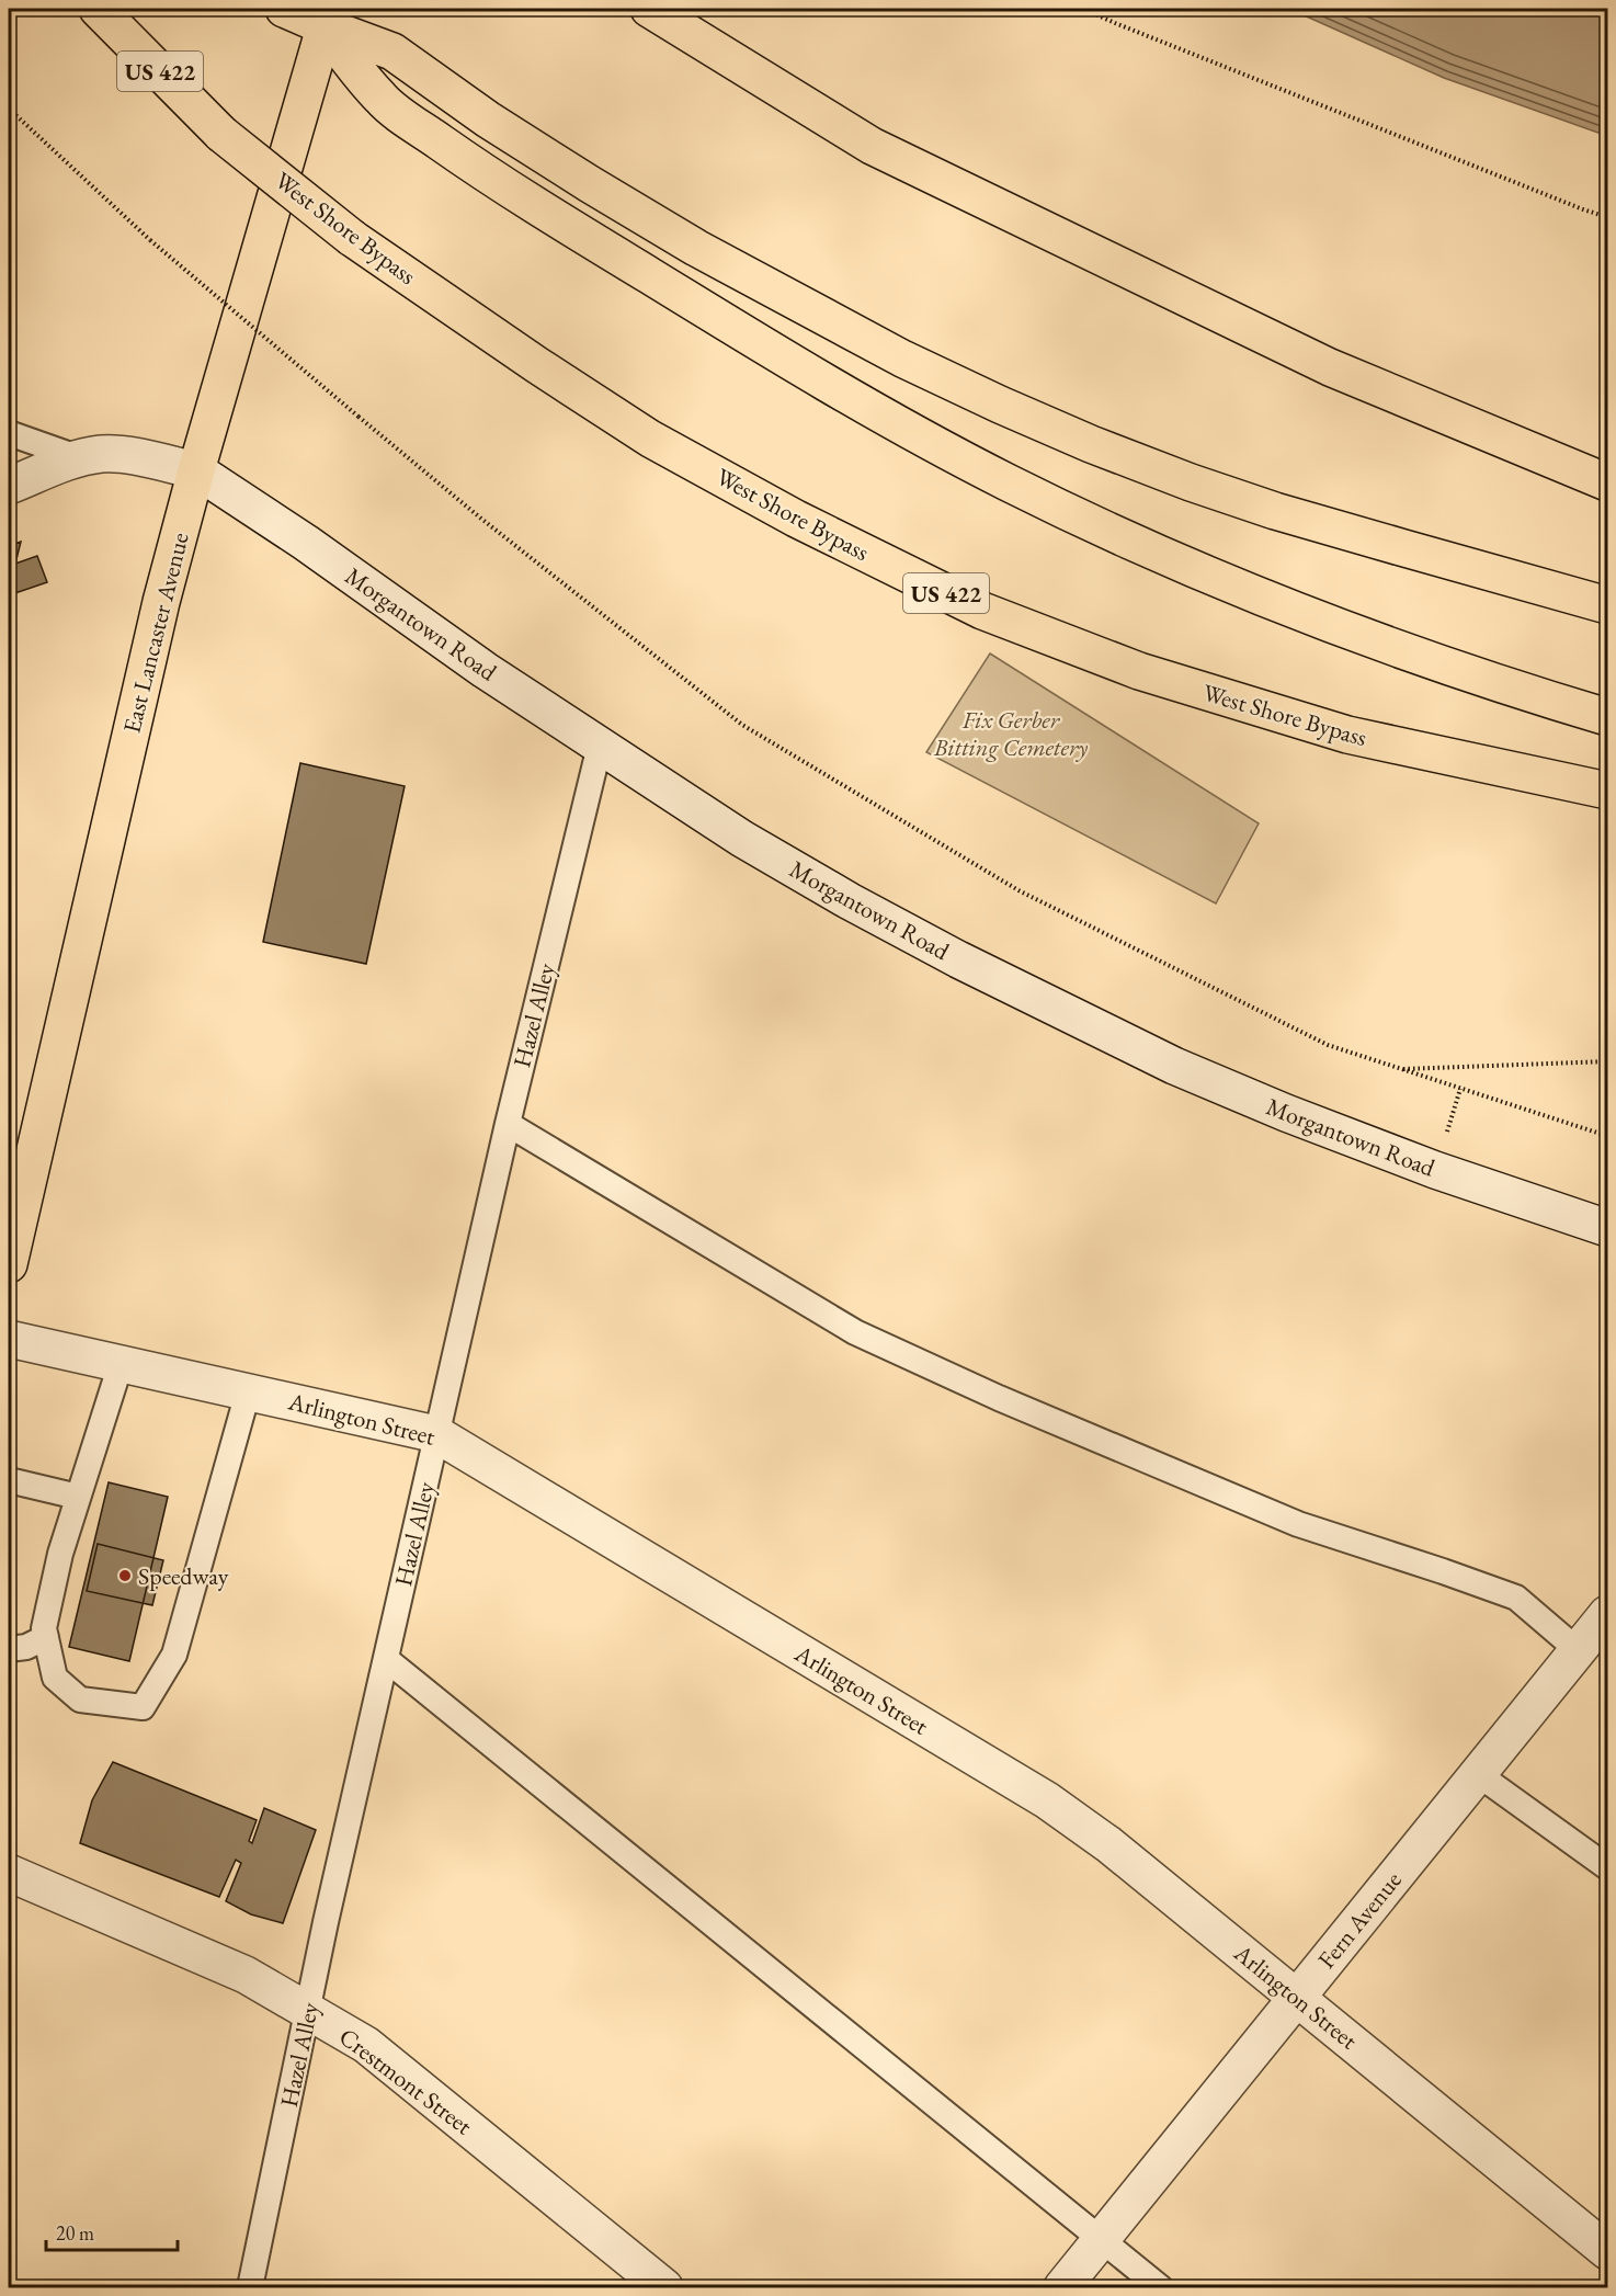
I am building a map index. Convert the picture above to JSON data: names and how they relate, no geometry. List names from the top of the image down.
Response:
{
  "streets": {
    "main road": ["US 422", "West Shore Bypass", "East Lancaster Avenue"],
    "street": [
      "Morgantown Road",
      "Arlington Street",
      "Fern Avenue",
      "Crestmont Street"
    ],
    "lane": ["Hazel Alley"]
  },
  "crossings": [
    ["Morgantown Road", "East Lancaster Avenue"],
    ["Morgantown Road", "Hazel Alley"],
    ["Hazel Alley", "Arlington Street"],
    ["Hazel Alley", "Crestmont Street"],
    ["Arlington Street", "Fern Avenue"]
  ],
  "parks": ["Fix Gerber Bitting Cemetery"],
  "places": ["Speedway"],
  "scale_bar": "20 m"
}
